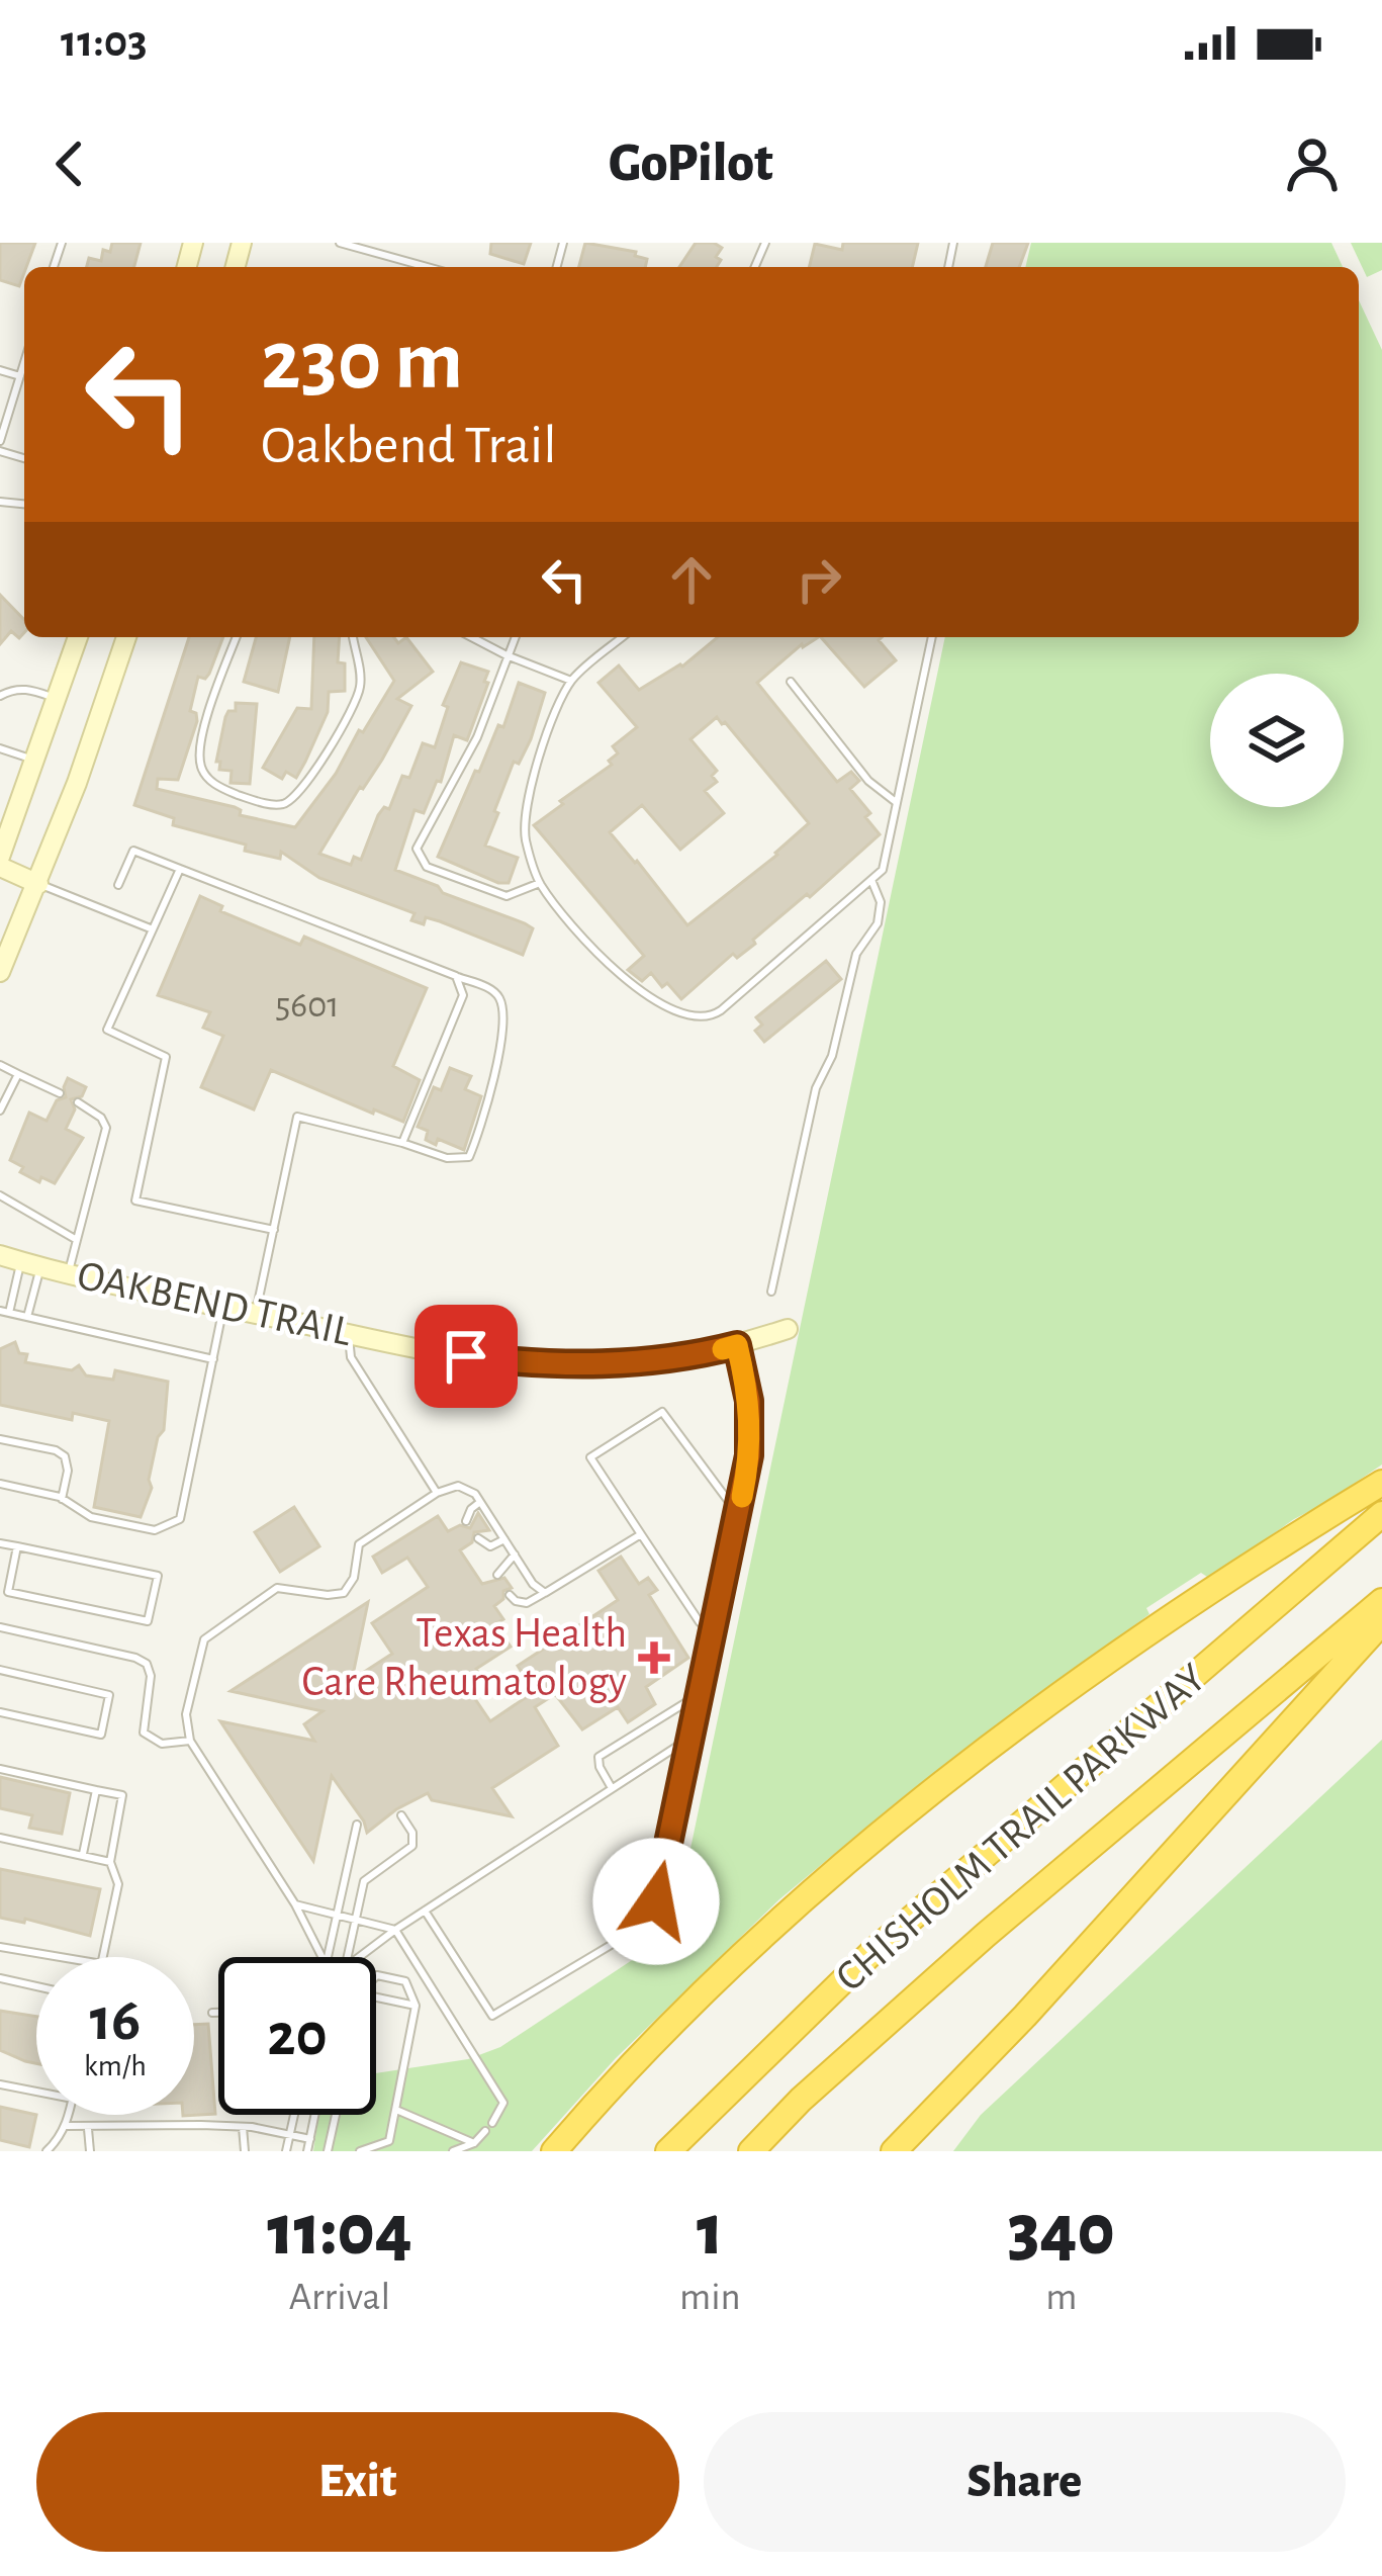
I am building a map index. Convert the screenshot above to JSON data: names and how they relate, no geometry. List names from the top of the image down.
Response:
{
  "streets": {
    "highway": ["CHISHOLM TRAIL PARKWAY"],
    "street": ["OAKBEND TRAIL"]
  },
  "places": {
    "health": ["Texas Health Care Rheumatology"]
  },
  "house_numbers": ["5601"],
  "page": {
    "status": "11:03",
    "header": "GoPilot",
    "turn": ["230 m", "Oakbend Trail"],
    "speed": "16 km/h",
    "limit": "20",
    "eta": [
      "11:04",
      "Arrival",
      "1",
      "min",
      "340",
      "m"
    ],
    "buttons": ["Exit", "Share"]
  }
}
